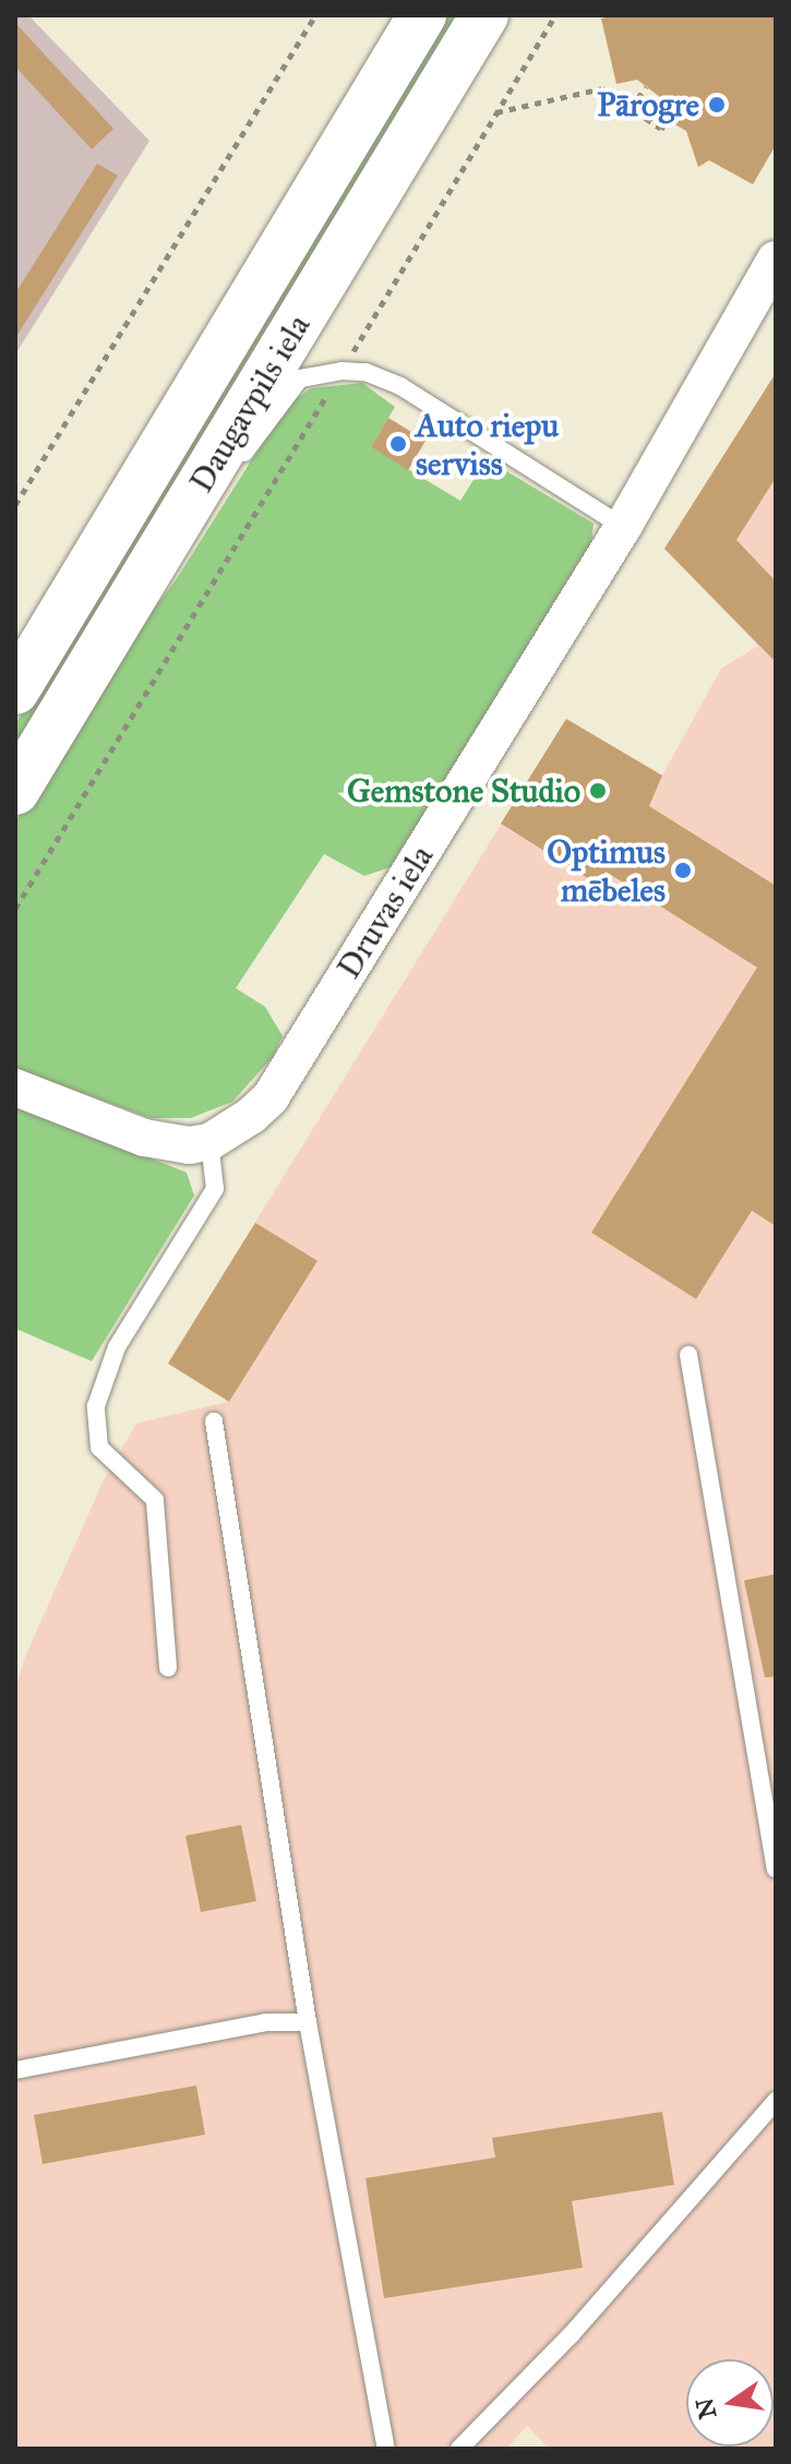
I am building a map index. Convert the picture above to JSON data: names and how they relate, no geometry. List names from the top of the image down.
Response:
{
  "streets": {
    "highway": ["Daugavpils iela"],
    "street": ["Druvas iela"]
  },
  "places": [
    "Pārogre",
    "Auto riepu serviss",
    "Gemstone Studio",
    "Optimus mēbeles"
  ],
  "north": "left"
}
